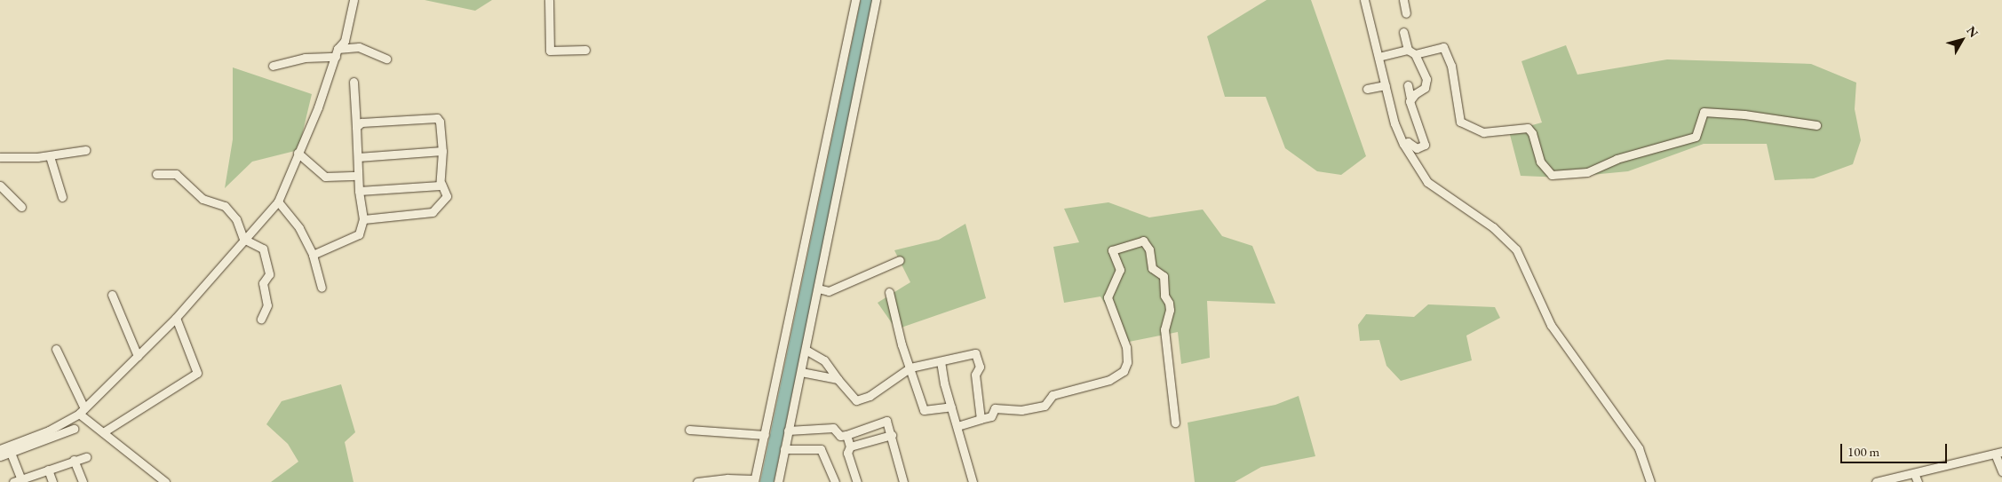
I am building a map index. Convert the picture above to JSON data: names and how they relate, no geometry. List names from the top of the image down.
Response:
{
  "scale_bar": "100 m",
  "north": "top right"
}
